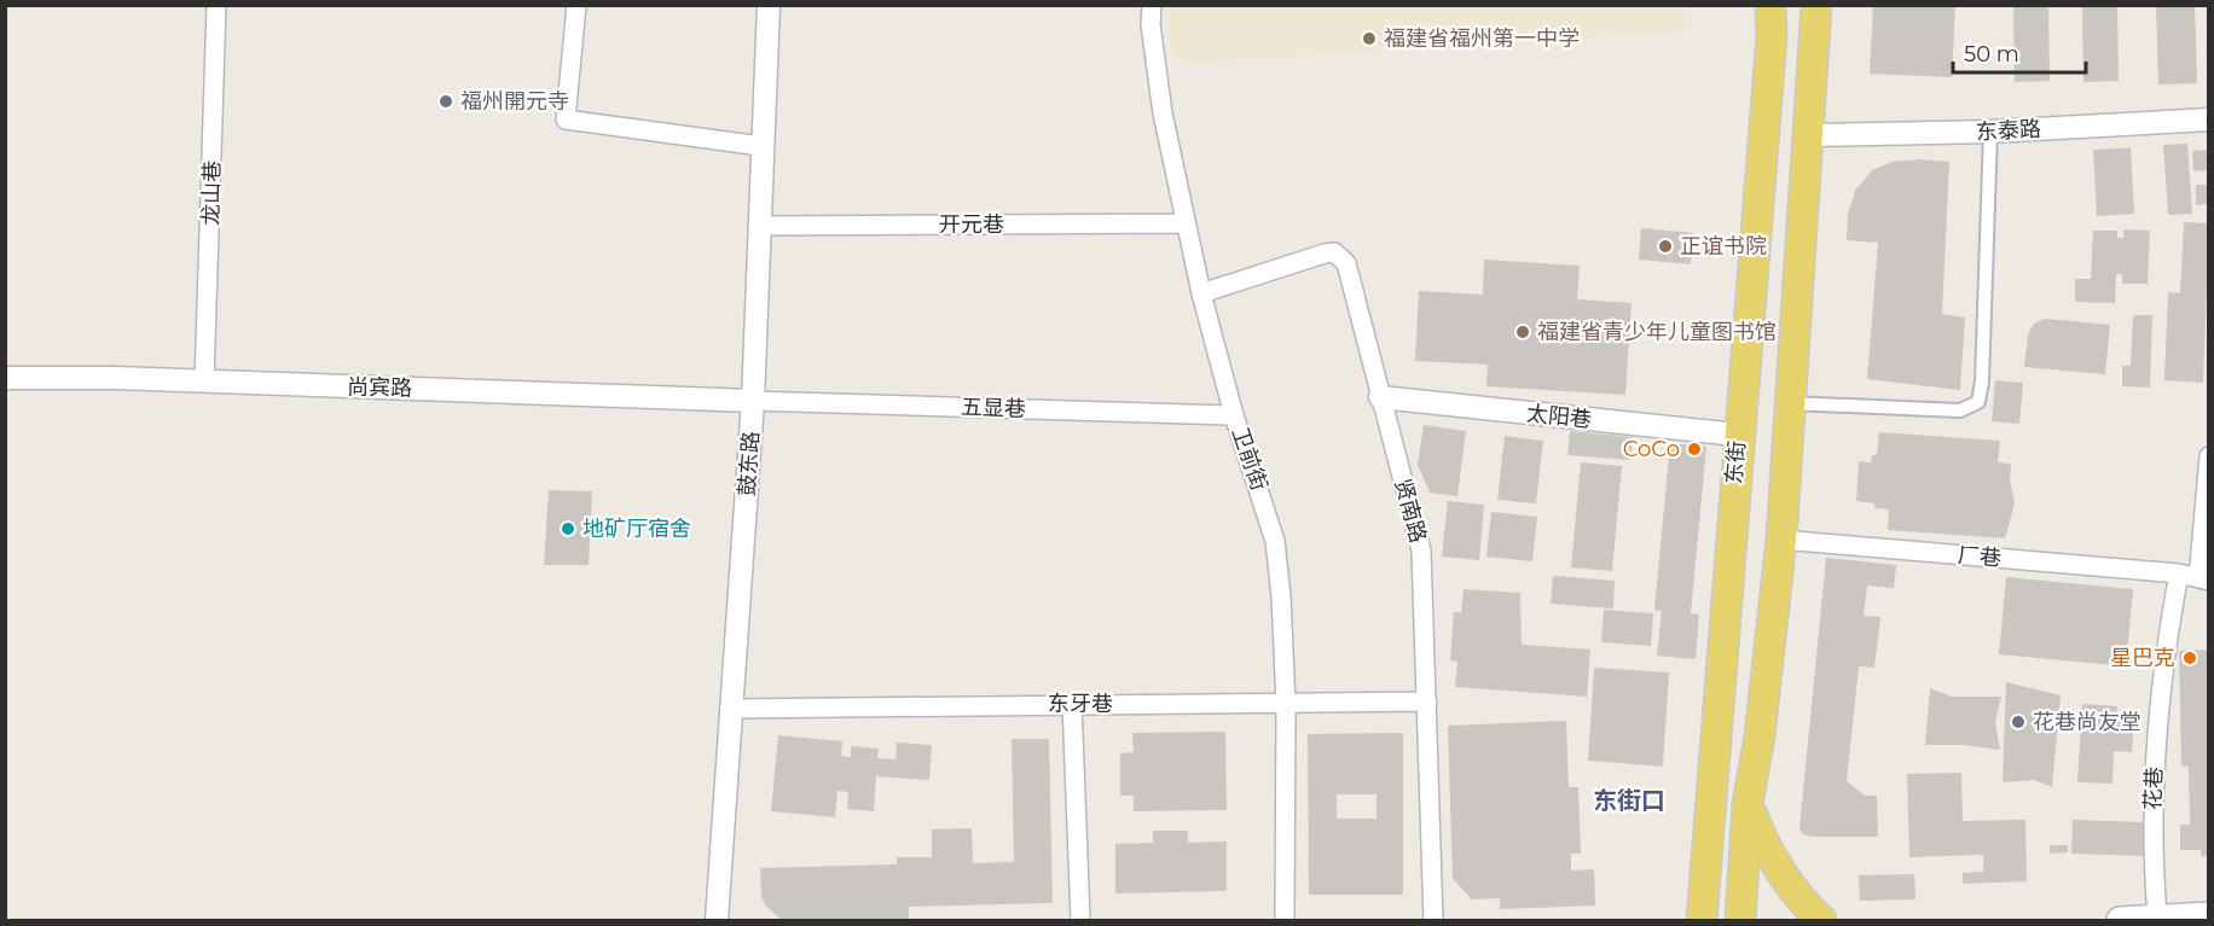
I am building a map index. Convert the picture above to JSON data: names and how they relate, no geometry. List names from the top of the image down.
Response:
{
  "streets": {
    "main road": ["东街"],
    "street": [
      "东泰路",
      "龙山巷",
      "开元巷",
      "尚宾路",
      "五显巷",
      "太阳巷",
      "卫前街",
      "鼓东路",
      "贤南路",
      "厂巷",
      "东牙巷",
      "花巷"
    ]
  },
  "crossings": [
    ["龙山巷", "尚宾路"],
    ["开元巷", "卫前街"],
    ["开元巷", "鼓东路"],
    ["尚宾路", "五显巷"],
    ["尚宾路", "鼓东路"],
    ["五显巷", "卫前街"],
    ["五显巷", "鼓东路"],
    ["太阳巷", "东街"],
    ["太阳巷", "贤南路"],
    ["卫前街", "贤南路"],
    ["卫前街", "东牙巷"],
    ["鼓东路", "东牙巷"],
    ["贤南路", "东牙巷"],
    ["厂巷", "花巷"]
  ],
  "districts": ["东街口"],
  "places": [
    "福建省福州第一中学",
    "福州開元寺",
    "正谊书院",
    "福建省青少年儿童图书馆",
    "CoCo",
    "地矿厅宿舍",
    "星巴克",
    "花巷尚友堂"
  ],
  "scale_bar": "50 m"
}
